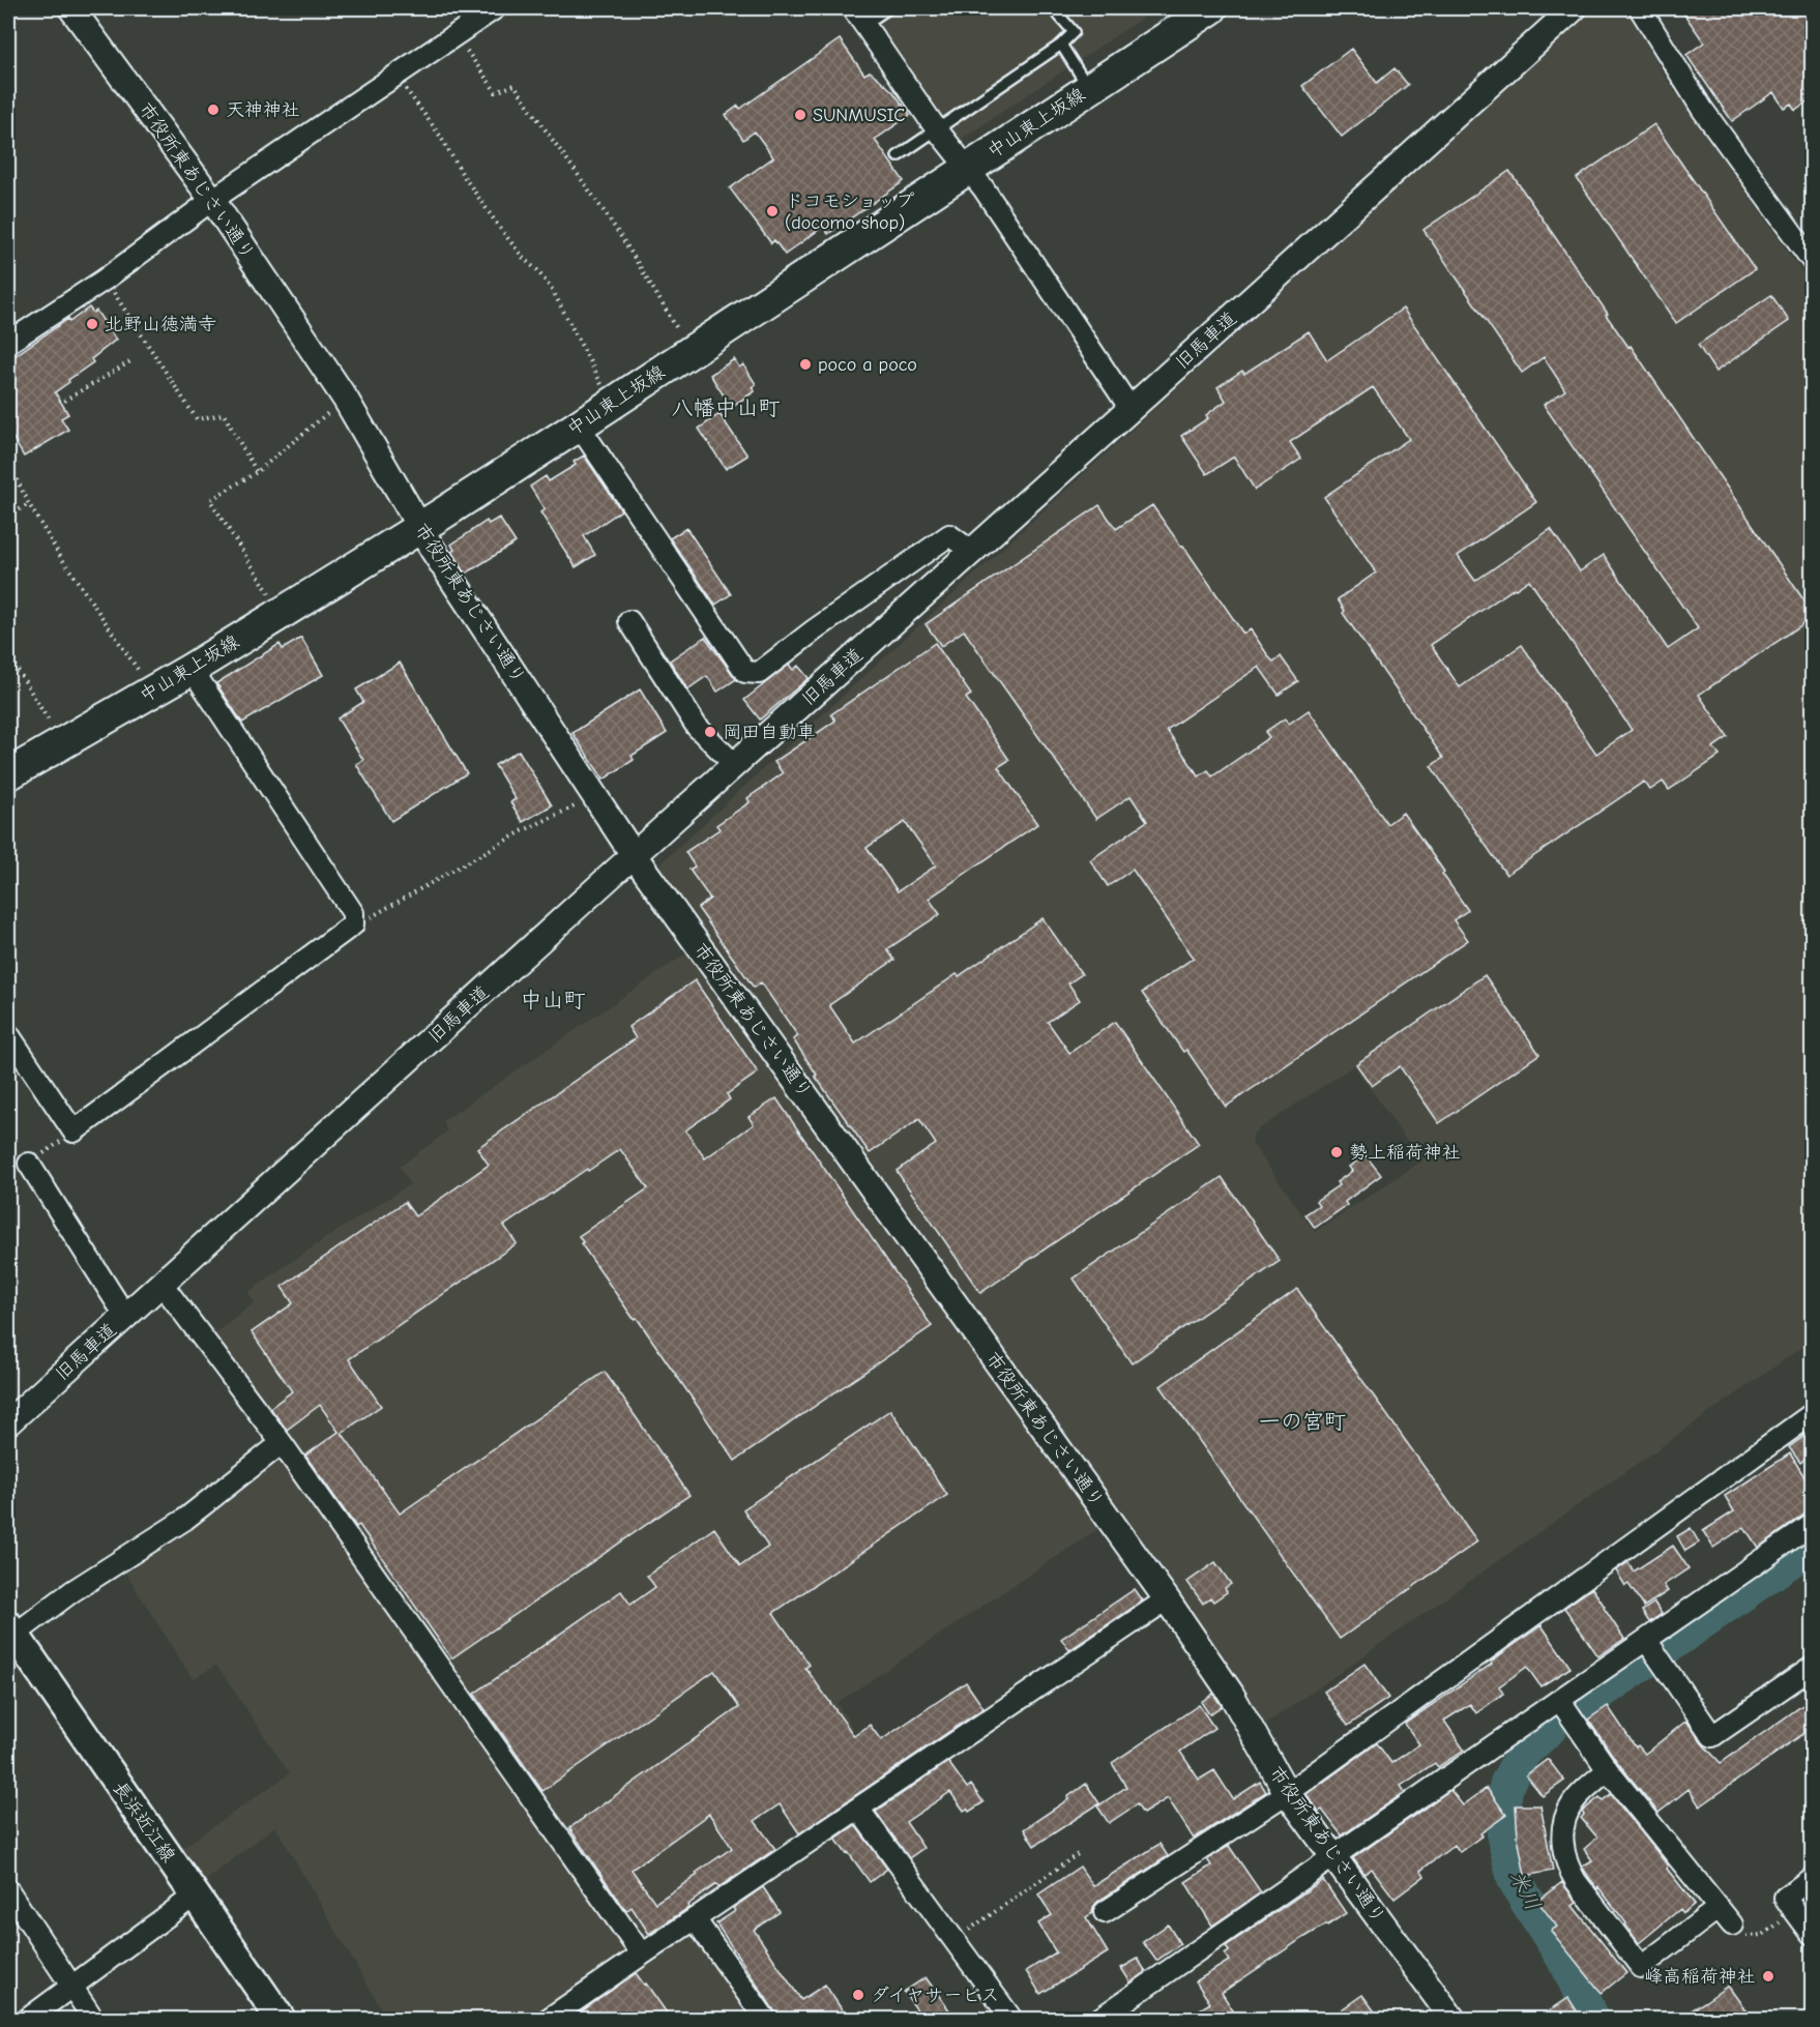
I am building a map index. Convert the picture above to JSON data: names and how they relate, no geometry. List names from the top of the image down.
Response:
{
  "streets": {
    "main road": ["中山東上坂線", "長浜近江線"],
    "street": ["市役所東あじさい通り", "旧馬車道"]
  },
  "crossings": [
    ["中山東上坂線", "市役所東あじさい通り"],
    ["市役所東あじさい通り", "旧馬車道"]
  ],
  "districts": ["八幡中山町", "中山町", "一の宮町"],
  "water": ["米川"],
  "places": [
    "天神神社",
    "SUNMUSIC",
    "ドコモショップ (docomo shop)",
    "北野山徳満寺",
    "poco a poco",
    "岡田自動車",
    "勢上稲荷神社",
    "峰高稲荷神社",
    "ダイヤサービス"
  ]
}
